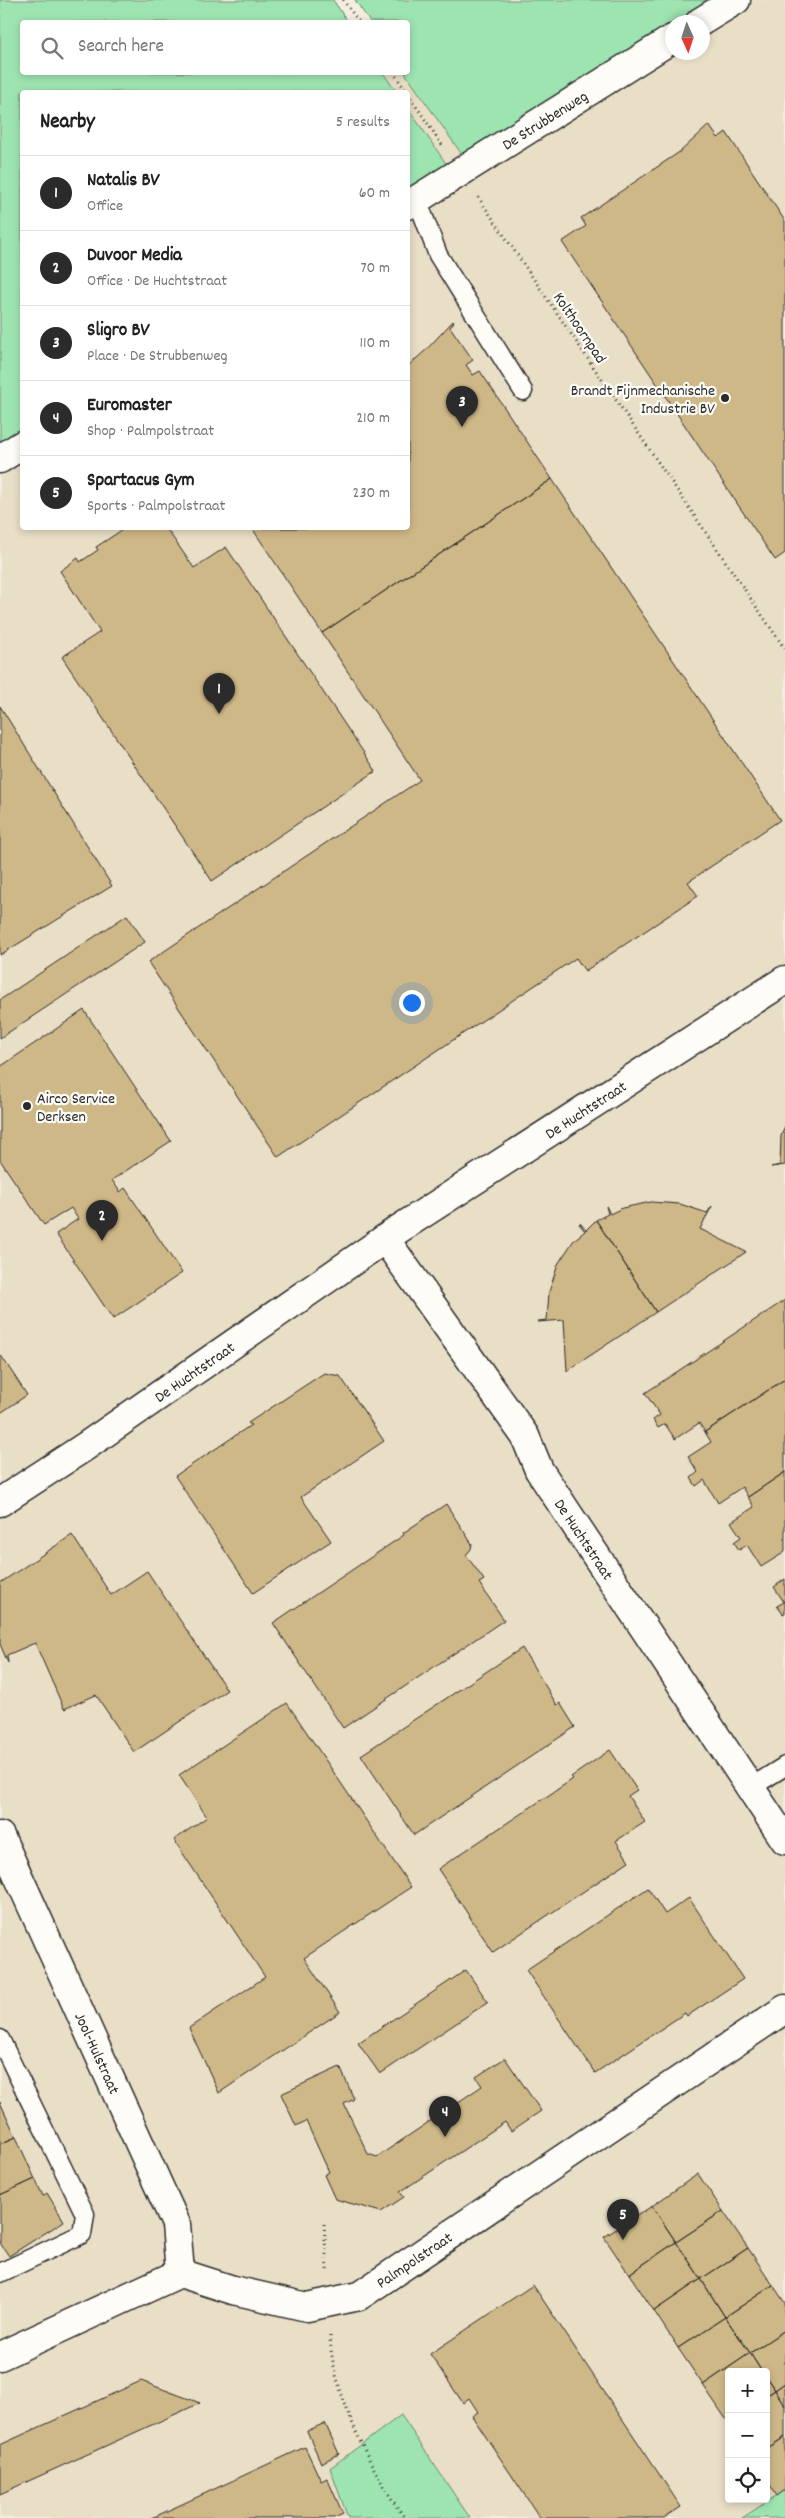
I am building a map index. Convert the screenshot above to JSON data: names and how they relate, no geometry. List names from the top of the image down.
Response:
{
  "streets": {
    "street": [
      "De Strubbenweg",
      "De Huchtstraat",
      "Jool-Hulstraat",
      "Palmpolstraat"
    ],
    "path": ["Kolthoornpad"]
  },
  "crossings": [
    ["De Strubbenweg", "Kolthoornpad"],
    ["Jool-Hulstraat", "Palmpolstraat"]
  ],
  "places": ["Brandt Fijnmechanische Industrie BV", "Airco Service Derksen"],
  "north": "bottom",
  "page": {
    "search": "Search here",
    "heading": ["Nearby", "5 results"],
    "list": [
      {
        "mark": "1",
        "name": "Natalis BV",
        "note": "Office",
        "value": "60 m"
      },
      {
        "mark": "2",
        "name": "Duvoor Media",
        "note": "Office · De Huchtstraat",
        "value": "70 m"
      },
      {
        "mark": "3",
        "name": "Sligro BV",
        "note": "Place · De Strubbenweg",
        "value": "110 m"
      },
      {
        "mark": "4",
        "name": "Euromaster",
        "note": "Shop · Palmpolstraat",
        "value": "210 m"
      },
      {
        "mark": "5",
        "name": "Spartacus Gym",
        "note": "Sports · Palmpolstraat",
        "value": "230 m"
      }
    ],
    "pins": [
      "3",
      "1",
      "2",
      "4",
      "5"
    ],
    "map_buttons": ["+", "−"]
  }
}
